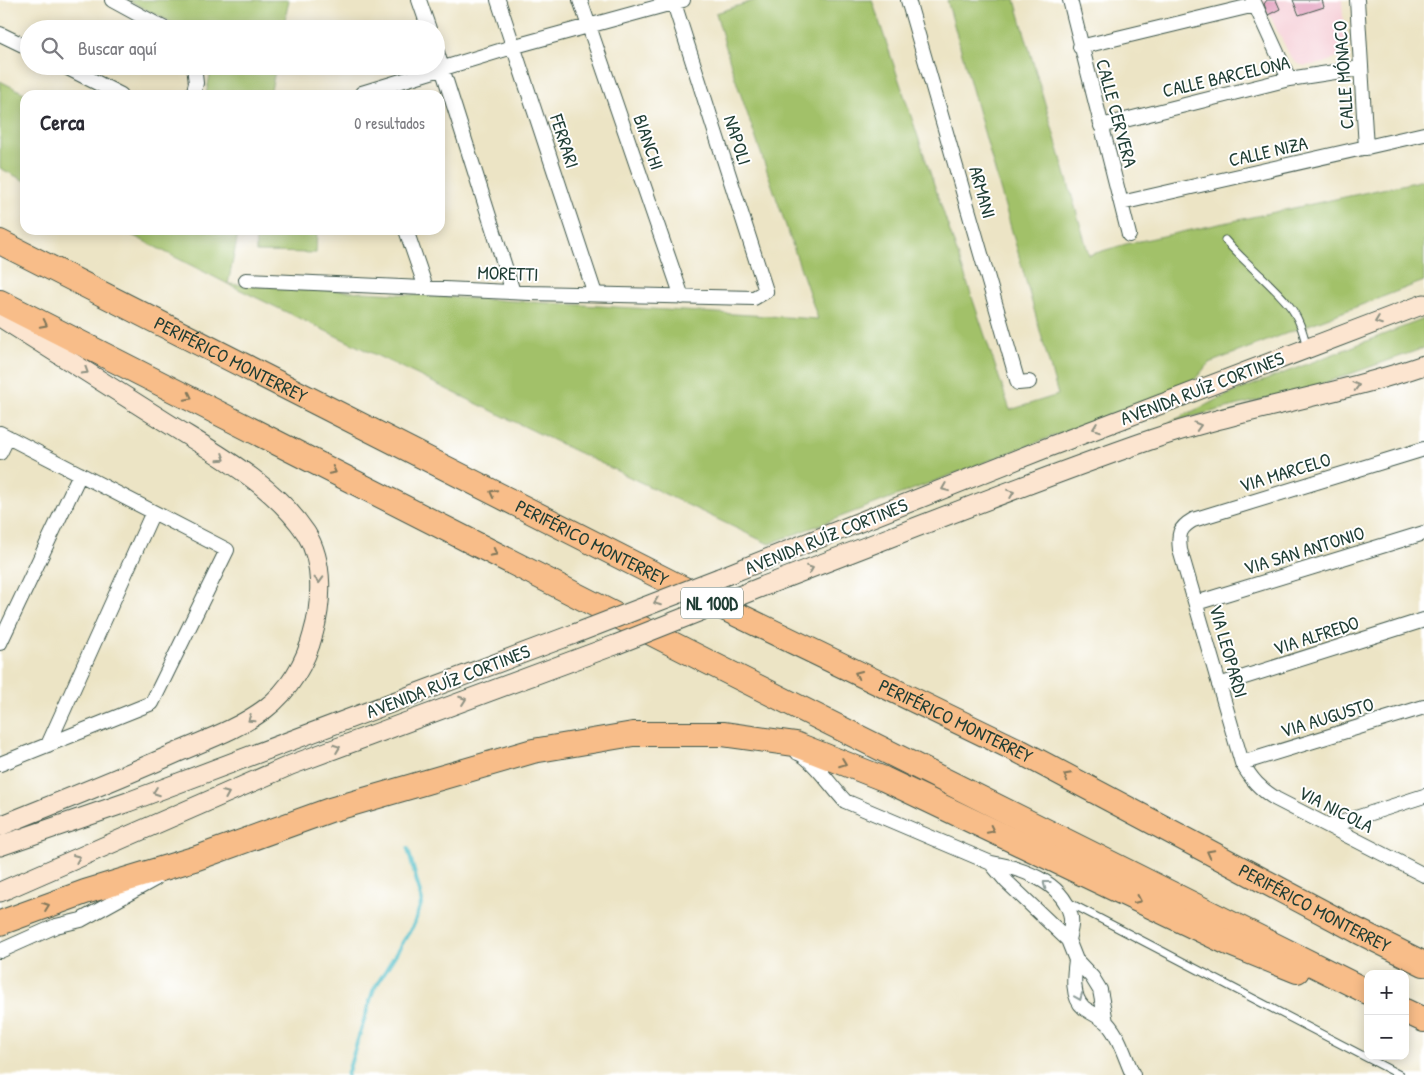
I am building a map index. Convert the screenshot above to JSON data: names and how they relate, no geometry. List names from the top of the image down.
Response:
{
  "streets": {
    "highway": ["PERIFÉRICO MONTERREY", "NL 100D"],
    "main road": ["AVENIDA RUÍZ CORTINES"],
    "street": [
      "CALLE MÓNACO",
      "CALLE BARCELONA",
      "CALLE CERVERA",
      "NAPOLI",
      "FERRARI",
      "BIANCHI",
      "CALLE NIZA",
      "ARMANI",
      "MORETTI",
      "VIA MARCELO",
      "VIA SAN ANTONIO",
      "VIA ALFREDO",
      "VIA LEOPARDI",
      "VIA AUGUSTO",
      "VIA NICOLA"
    ]
  },
  "crossings": [
    ["CALLE MÓNACO", "CALLE BARCELONA"],
    ["CALLE MÓNACO", "CALLE NIZA"],
    ["CALLE BARCELONA", "CALLE CERVERA"],
    ["CALLE CERVERA", "CALLE NIZA"],
    ["NAPOLI", "MORETTI"],
    ["FERRARI", "MORETTI"],
    ["BIANCHI", "MORETTI"],
    ["VIA MARCELO", "VIA LEOPARDI"],
    ["VIA SAN ANTONIO", "VIA LEOPARDI"],
    ["VIA ALFREDO", "VIA LEOPARDI"],
    ["VIA LEOPARDI", "VIA AUGUSTO"],
    ["VIA LEOPARDI", "VIA NICOLA"],
    ["VIA AUGUSTO", "VIA NICOLA"]
  ],
  "page": {
    "search": "Buscar aquí",
    "heading": ["Cerca", "0 resultados"],
    "map_buttons": ["+", "−"]
  }
}
